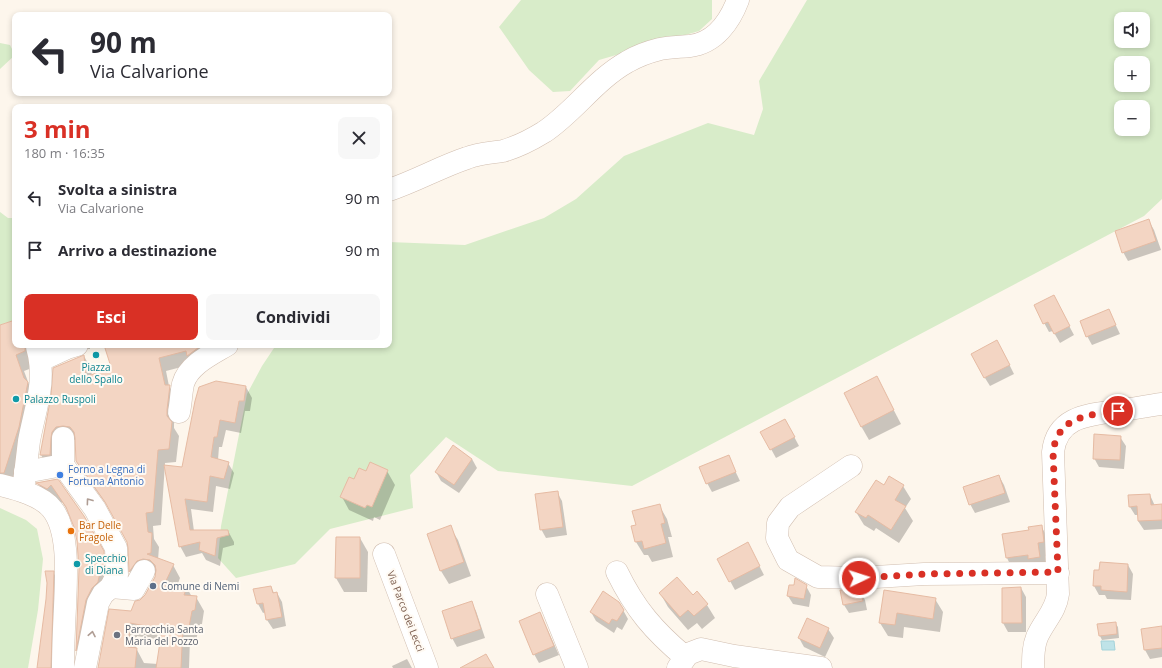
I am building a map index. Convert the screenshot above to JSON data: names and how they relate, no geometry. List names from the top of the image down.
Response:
{
  "streets": {
    "street": ["Via Parco dei Lecci"]
  },
  "places": [
    "Piazza dello Spallo",
    "Palazzo Ruspoli",
    "Forno a Legna di Fortuna Antonio",
    "Bar Delle Fragole",
    "Specchio di Diana",
    "Comune di Nemi",
    "Parrocchia Santa Maria del Pozzo"
  ],
  "page": {
    "map_buttons": ["+", "−"],
    "turn": ["90 m", "Via Calvarione"],
    "heading": ["3 min", "180 m · 16:35"],
    "list": [
      {
        "name": "Svolta a sinistra",
        "note": "Via Calvarione",
        "value": "90 m"
      },
      {
        "name": "Arrivo a destinazione",
        "value": "90 m"
      }
    ],
    "buttons": ["Esci", "Condividi"]
  }
}
